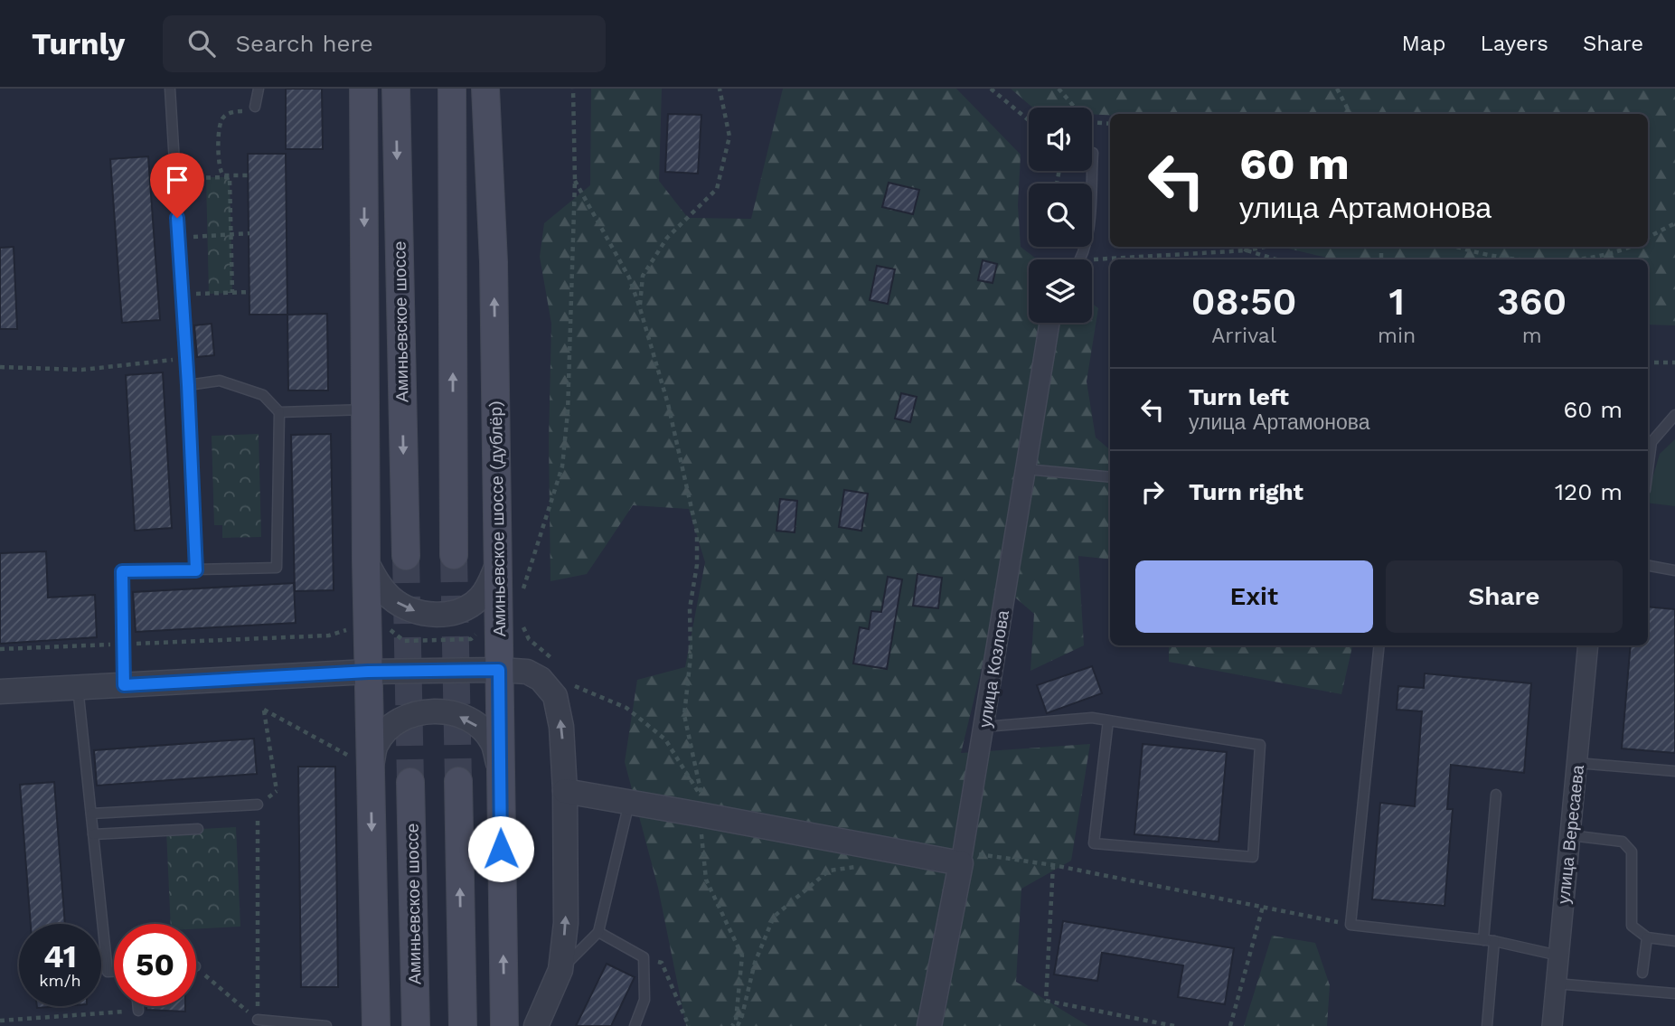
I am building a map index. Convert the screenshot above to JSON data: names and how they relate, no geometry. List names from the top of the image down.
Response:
{
  "streets": {
    "main road": ["Аминьевское шоссе", "Аминьевское шоссе (дублёр)"],
    "street": ["улица Козлова", "улица Вересаева"]
  },
  "page": {
    "header": "Turnly",
    "search": "Search here",
    "nav": ["Map", "Layers", "Share"],
    "turn": ["60 m", "улица Артамонова"],
    "eta": [
      "08:50",
      "Arrival",
      "1",
      "min",
      "360",
      "m"
    ],
    "list": [
      {
        "name": "Turn left",
        "note": "улица Артамонова",
        "value": "60 m"
      },
      {
        "name": "Turn right",
        "value": "120 m"
      }
    ],
    "buttons": ["Exit", "Share"],
    "speed": "41 km/h",
    "limit": "50"
  }
}
